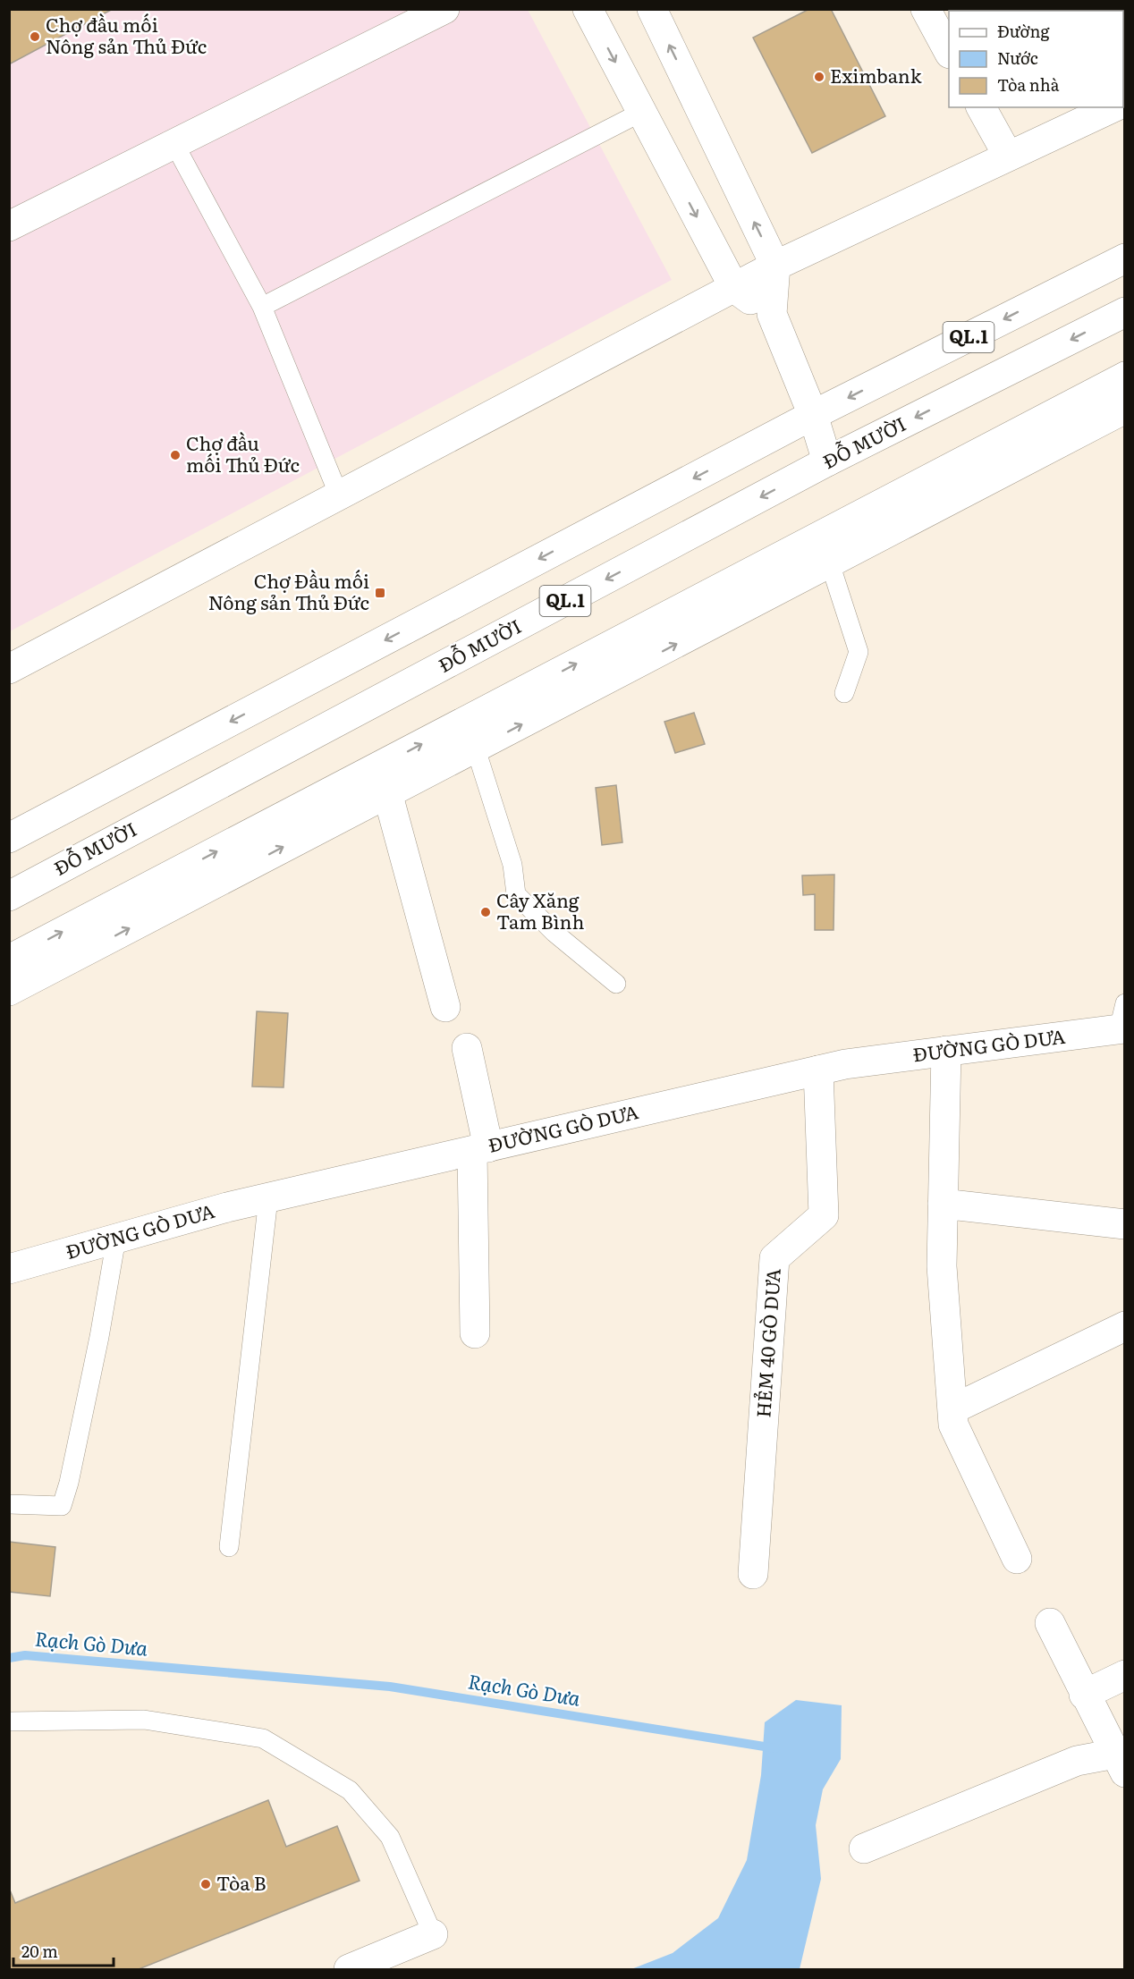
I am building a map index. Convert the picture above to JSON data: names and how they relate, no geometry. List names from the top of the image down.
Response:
{
  "streets": {
    "main road": [
      "QL.1",
      "ĐỖ MƯỜI",
      "ĐƯỜNG GÒ DƯA",
      "HẺM 40 GÒ DƯA"
    ]
  },
  "crossings": [
    ["ĐƯỜNG GÒ DƯA", "HẺM 40 GÒ DƯA"]
  ],
  "water": ["Rạch Gò Dưa"],
  "places": {
    "other": [
      "Chợ đầu mối Nông sản Thủ Đức",
      "Eximbank",
      "Chợ đầu mối Thủ Đức",
      "Cây Xăng Tam Bình",
      "Tòa B"
    ],
    "transit": ["Chợ Đầu mối Nông sản Thủ Đức"]
  },
  "legend": ["Đường", "Nước", "Tòa nhà"],
  "scale_bar": "20 m"
}
